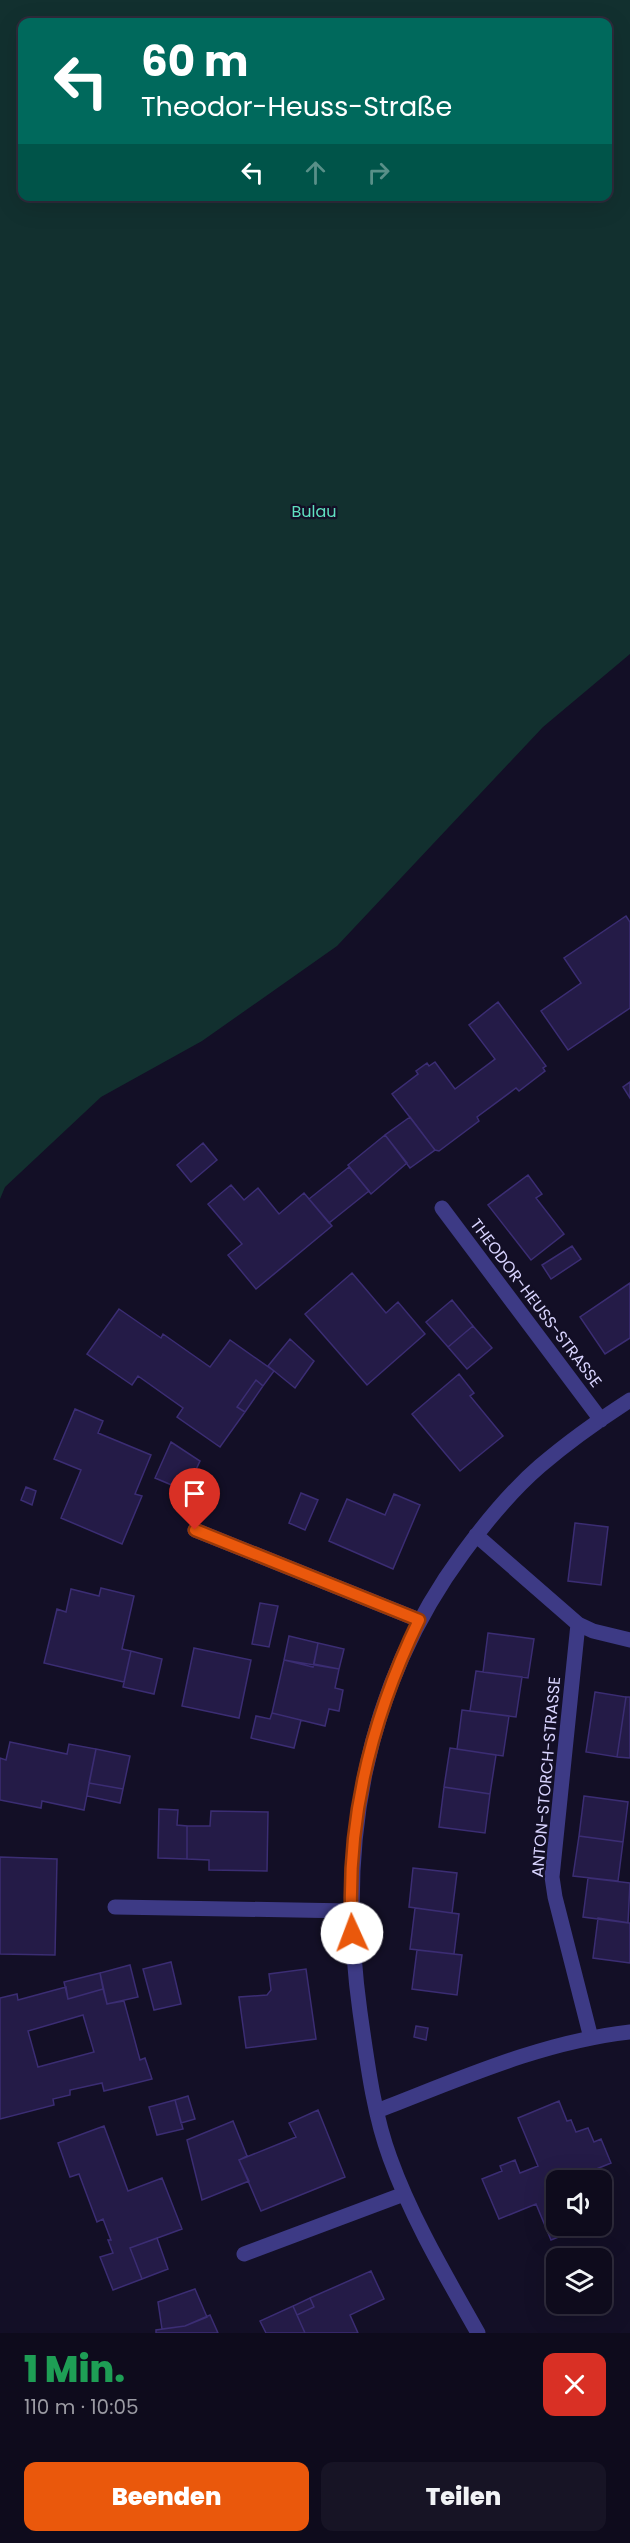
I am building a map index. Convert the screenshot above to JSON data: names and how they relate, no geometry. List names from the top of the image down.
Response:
{
  "streets": {
    "street": ["THEODOR-HEUSS-STRASSE", "ANTON-STORCH-STRASSE"]
  },
  "parks": ["Bulau"],
  "page": {
    "turn": ["60 m", "Theodor-Heuss-Straße"],
    "heading": ["1 Min.", "110 m · 10:05"],
    "buttons": ["Beenden", "Teilen"]
  }
}
